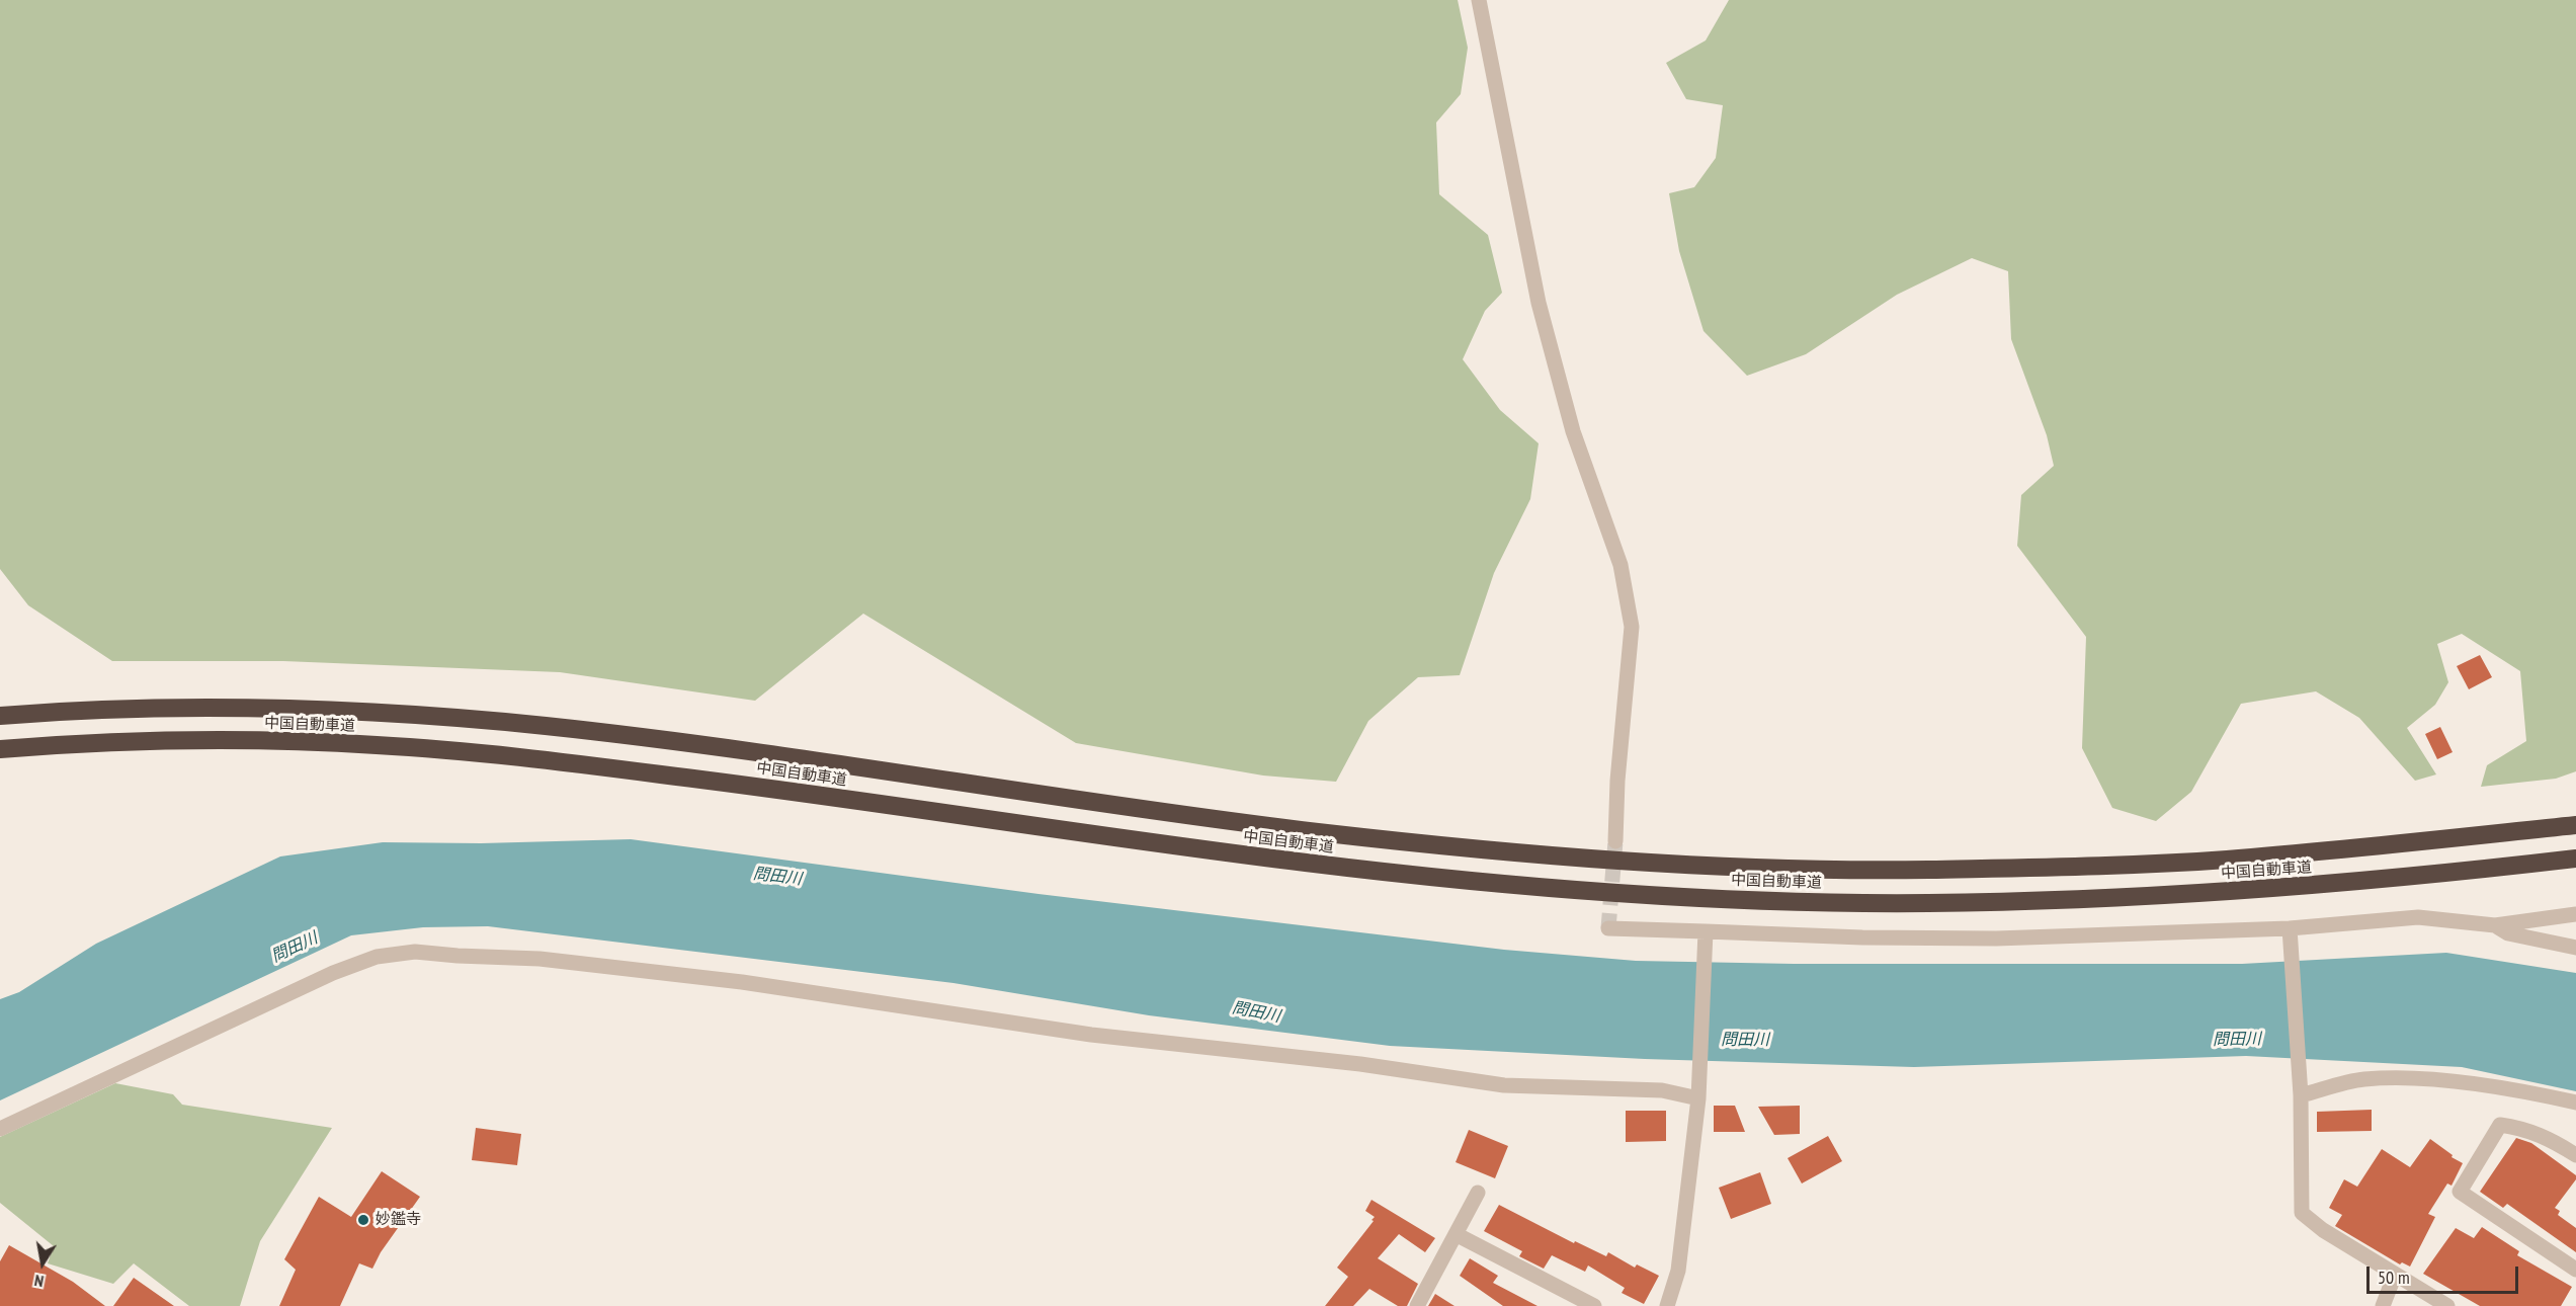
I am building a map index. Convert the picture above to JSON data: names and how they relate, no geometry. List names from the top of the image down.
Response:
{
  "streets": {
    "highway": ["中国自動車道"]
  },
  "water": ["問田川"],
  "places": ["妙鑑寺"],
  "scale_bar": "50 m",
  "north": "bottom"
}
